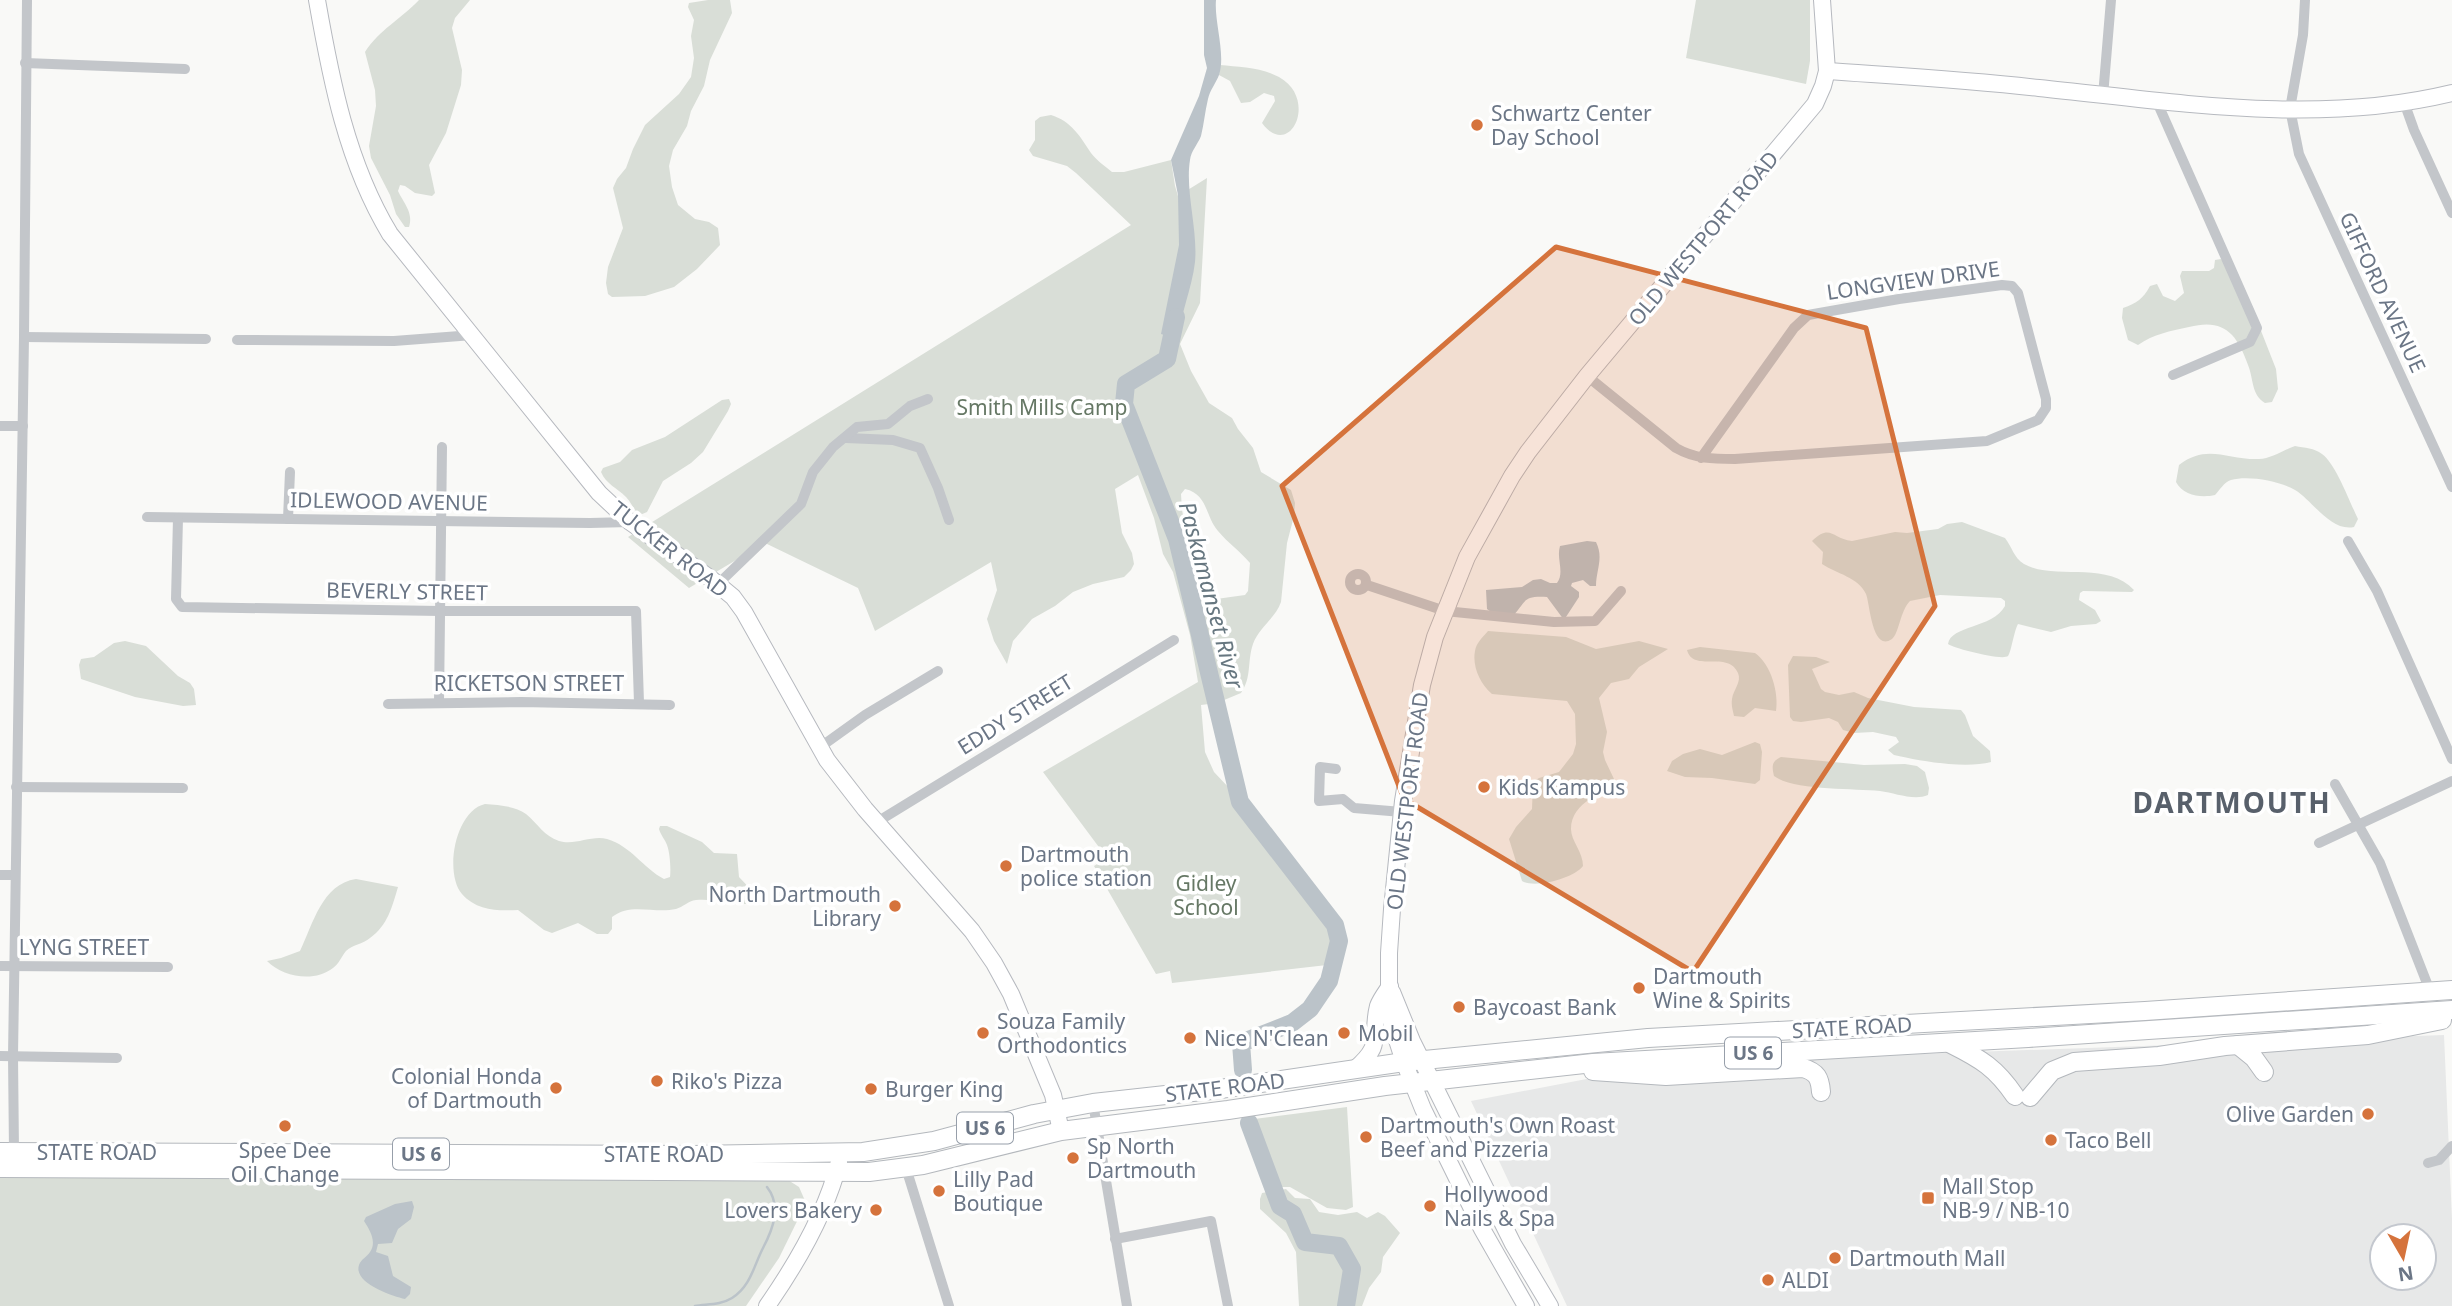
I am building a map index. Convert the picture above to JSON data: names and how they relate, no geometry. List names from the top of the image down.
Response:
{
  "streets": {
    "main road": [
      "OLD WESTPORT ROAD",
      "TUCKER ROAD",
      "STATE ROAD",
      "US 6"
    ],
    "street": [
      "LONGVIEW DRIVE",
      "GIFFORD AVENUE",
      "IDLEWOOD AVENUE",
      "BEVERLY STREET",
      "RICKETSON STREET",
      "EDDY STREET",
      "LYNG STREET"
    ]
  },
  "crossings": [
    ["OLD WESTPORT ROAD", "LONGVIEW DRIVE"],
    ["OLD WESTPORT ROAD", "STATE ROAD"],
    ["IDLEWOOD AVENUE", "TUCKER ROAD"],
    ["IDLEWOOD AVENUE", "BEVERLY STREET"],
    ["TUCKER ROAD", "EDDY STREET"],
    ["TUCKER ROAD", "STATE ROAD"],
    ["BEVERLY STREET", "RICKETSON STREET"]
  ],
  "districts": ["DARTMOUTH"],
  "water": ["Paskamanset River"],
  "parks": ["Smith Mills Camp", "Gidley School"],
  "places": {
    "other": [
      "Schwartz Center Day School",
      "Kids Kampus",
      "Dartmouth police station",
      "North Dartmouth Library",
      "Dartmouth Wine & Spirits",
      "Baycoast Bank",
      "Souza Family Orthodontics",
      "Mobil",
      "Nice N'Clean",
      "Riko's Pizza",
      "Colonial Honda of Dartmouth",
      "Burger King",
      "Olive Garden",
      "Spee Dee Oil Change",
      "Dartmouth's Own Roast Beef and Pizzeria",
      "Taco Bell",
      "Sp North Dartmouth",
      "Lilly Pad Boutique",
      "Hollywood Nails & Spa",
      "Lovers Bakery",
      "Dartmouth Mall",
      "ALDI"
    ],
    "transit": ["Mall Stop NB-9 / NB-10"]
  },
  "north": "bottom"
}
